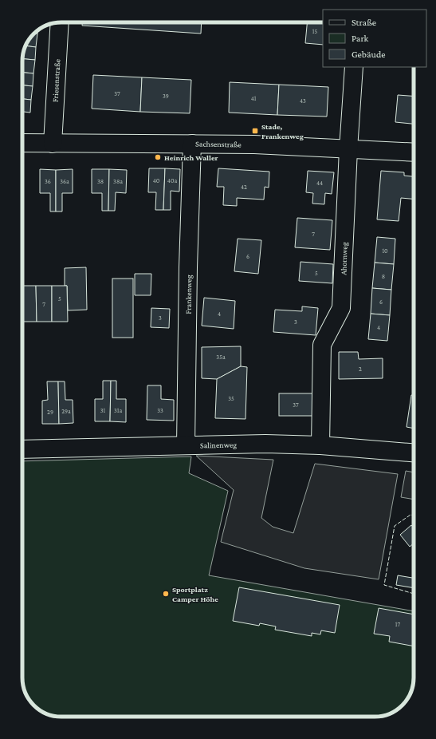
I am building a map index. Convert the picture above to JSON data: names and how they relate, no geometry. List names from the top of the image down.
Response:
{
  "streets": {
    "street": [
      "Friesenstraße",
      "Sachsenstraße",
      "Ahornweg",
      "Frankenweg",
      "Salinenweg"
    ]
  },
  "crossings": [
    ["Friesenstraße", "Sachsenstraße"],
    ["Sachsenstraße", "Ahornweg"],
    ["Sachsenstraße", "Frankenweg"],
    ["Ahornweg", "Salinenweg"],
    ["Frankenweg", "Salinenweg"]
  ],
  "places": {
    "transit": ["Stade, Frankenweg"],
    "other": ["Heinrich Waller", "Sportplatz Camper Höhe"]
  },
  "house_numbers": [
    "15",
    "37",
    "39",
    "41",
    "43",
    "40",
    "40a",
    "36",
    "36a",
    "38",
    "38a",
    "44",
    "42",
    "7",
    "10",
    "6",
    "5",
    "8",
    "5",
    "6",
    "7",
    "4",
    "3",
    "3",
    "4",
    "35a",
    "2",
    "35",
    "37",
    "31",
    "31a",
    "33",
    "29a",
    "29",
    "17"
  ],
  "legend": ["Straße", "Park", "Gebäude"]
}
